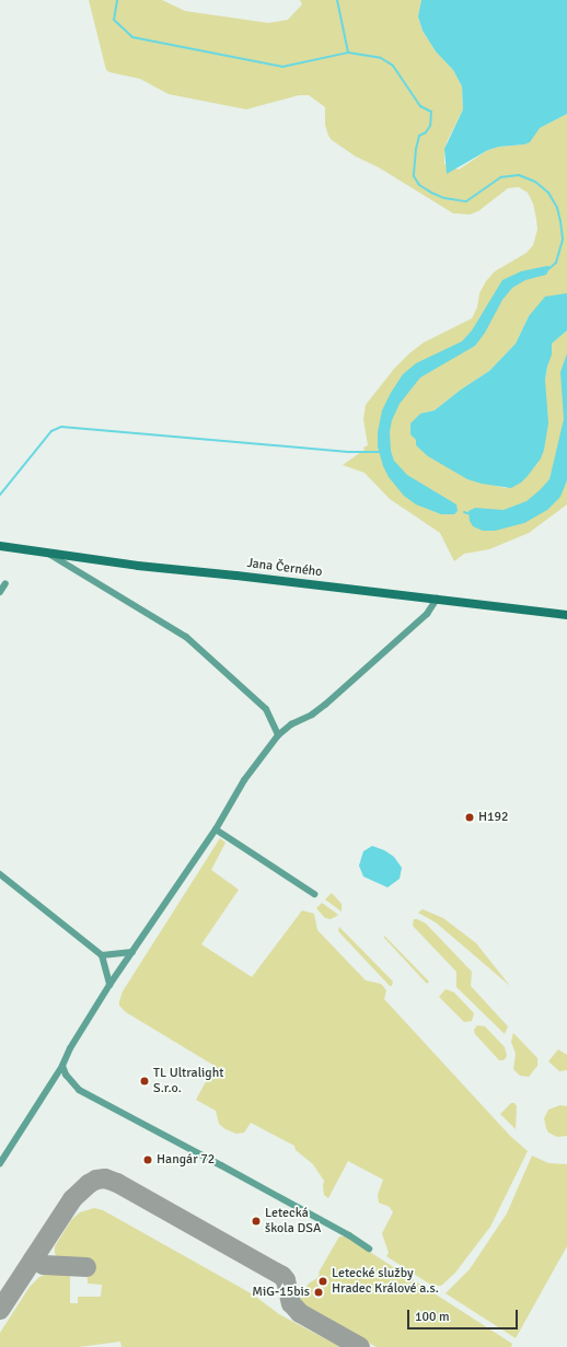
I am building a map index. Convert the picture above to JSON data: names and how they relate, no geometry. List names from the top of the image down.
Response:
{
  "streets": {
    "street": ["Jana Černého"]
  },
  "places": [
    "H192",
    "TL Ultralight S.r.o.",
    "Hangár 72",
    "Letecká škola DSA",
    "Letecké služby Hradec Králové a.s.",
    "MiG-15bis"
  ],
  "scale_bar": "100 m"
}
